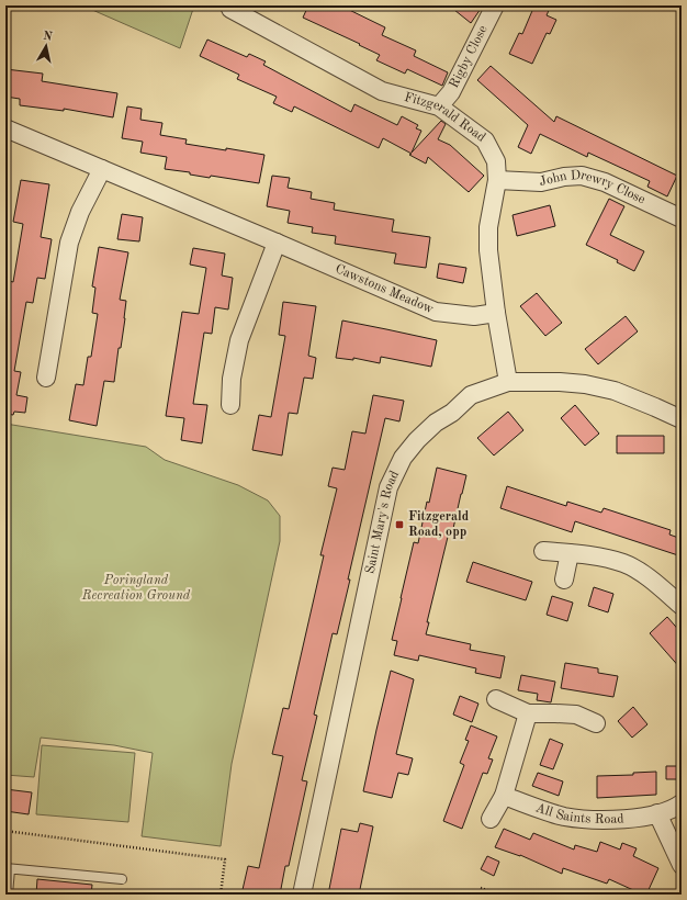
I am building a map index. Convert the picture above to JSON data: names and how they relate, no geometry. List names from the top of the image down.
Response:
{
  "streets": {
    "street": [
      "Rigby Close",
      "Fitzgerald Road",
      "John Drewry Close",
      "Cawstons Meadow",
      "Saint Mary's Road",
      "All Saints Road"
    ]
  },
  "crossings": [
    ["Rigby Close", "Fitzgerald Road"],
    ["Fitzgerald Road", "John Drewry Close"],
    ["Fitzgerald Road", "Cawstons Meadow"],
    ["Fitzgerald Road", "Saint Mary's Road"]
  ],
  "parks": ["Poringland Recreation Ground"],
  "places": {
    "transit": ["Fitzgerald Road, opp"]
  },
  "north": "top"
}
